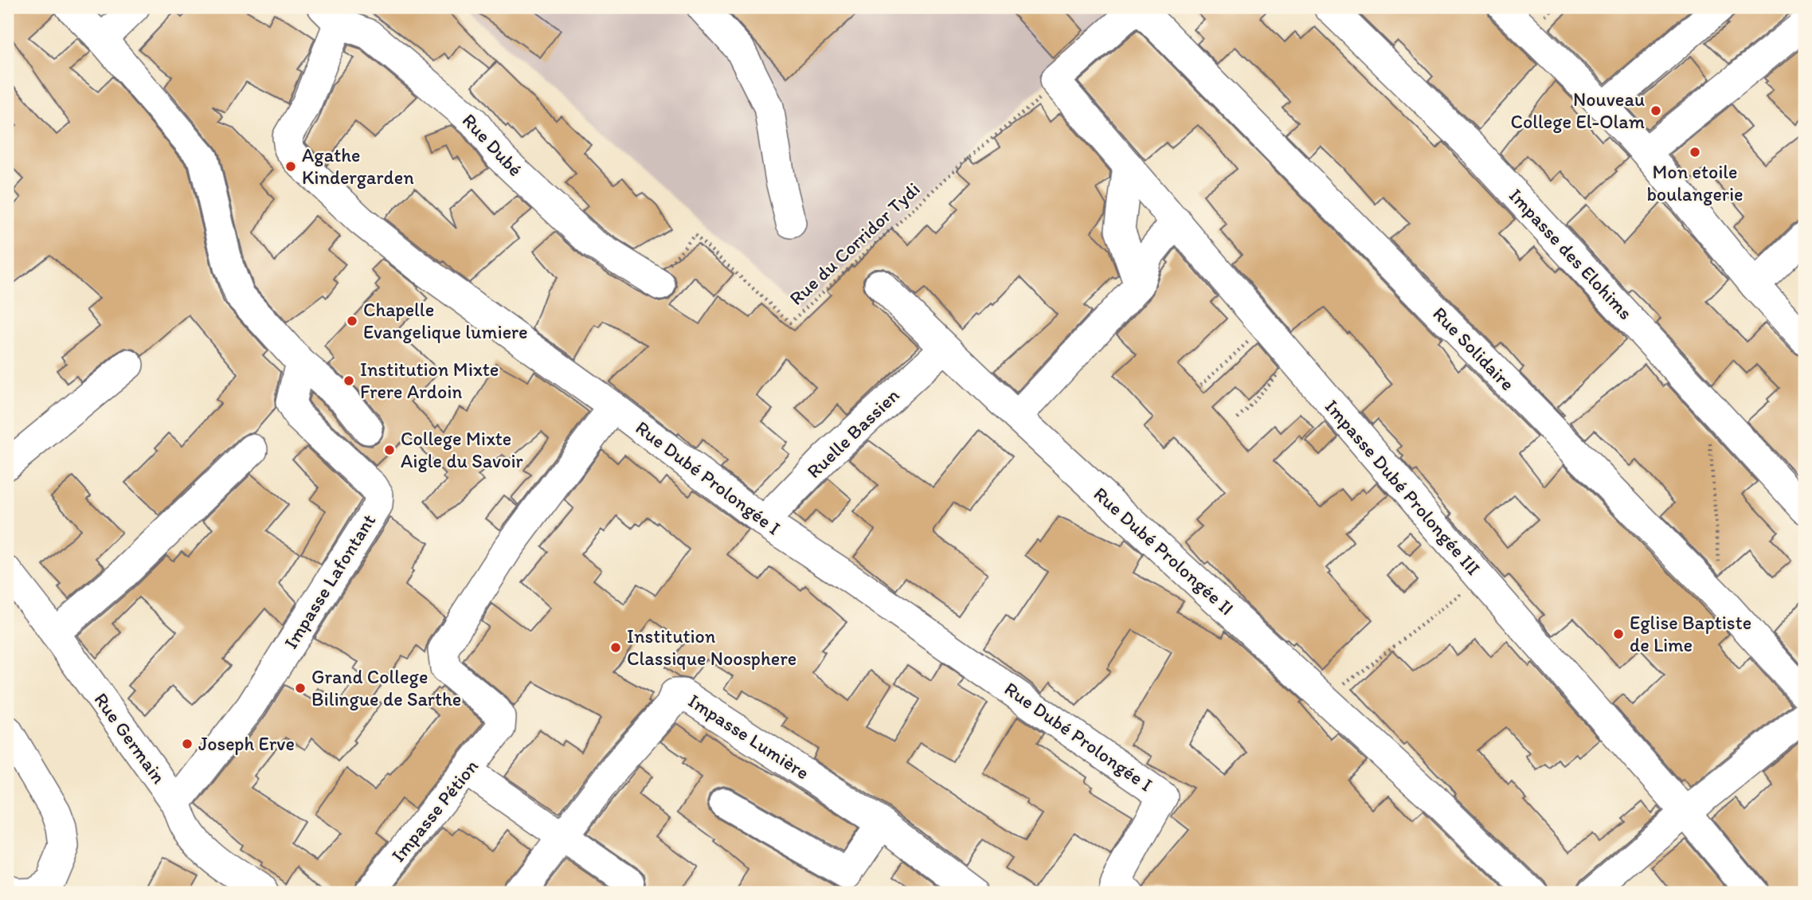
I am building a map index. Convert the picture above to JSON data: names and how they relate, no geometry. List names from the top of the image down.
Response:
{
  "streets": {
    "street": [
      "Rue Dubé",
      "Impasse des Elohims",
      "Rue Solidaire",
      "Ruelle Bassien",
      "Rue Dubé Prolongée I",
      "Impasse Dubé Prolongée III",
      "Rue Dubé Prolongée II",
      "Impasse Lafontant",
      "Impasse Lumière",
      "Rue Germain",
      "Impasse Pétion"
    ],
    "path": ["Rue du Corridor Tydi"]
  },
  "crossings": [
    ["Rue Dubé", "Rue du Corridor Tydi"],
    ["Rue Dubé", "Rue Dubé Prolongée I"],
    ["Rue du Corridor Tydi", "Impasse Dubé Prolongée III"],
    ["Ruelle Bassien", "Rue Dubé Prolongée I"],
    ["Ruelle Bassien", "Rue Dubé Prolongée II"],
    ["Rue Dubé Prolongée I", "Impasse Pétion"],
    ["Impasse Lafontant", "Rue Germain"]
  ],
  "places": [
    "Nouveau College El-Olam",
    "Mon etoile boulangerie",
    "Agathe Kindergarden",
    "Chapelle Evangelique lumiere",
    "Institution Mixte Frere Ardoin",
    "College Mixte Aigle du Savoir",
    "Eglise Baptiste de Lime",
    "Institution Classique Noosphere",
    "Grand College Bilingue de Sarthe",
    "Joseph Erve"
  ]
}
